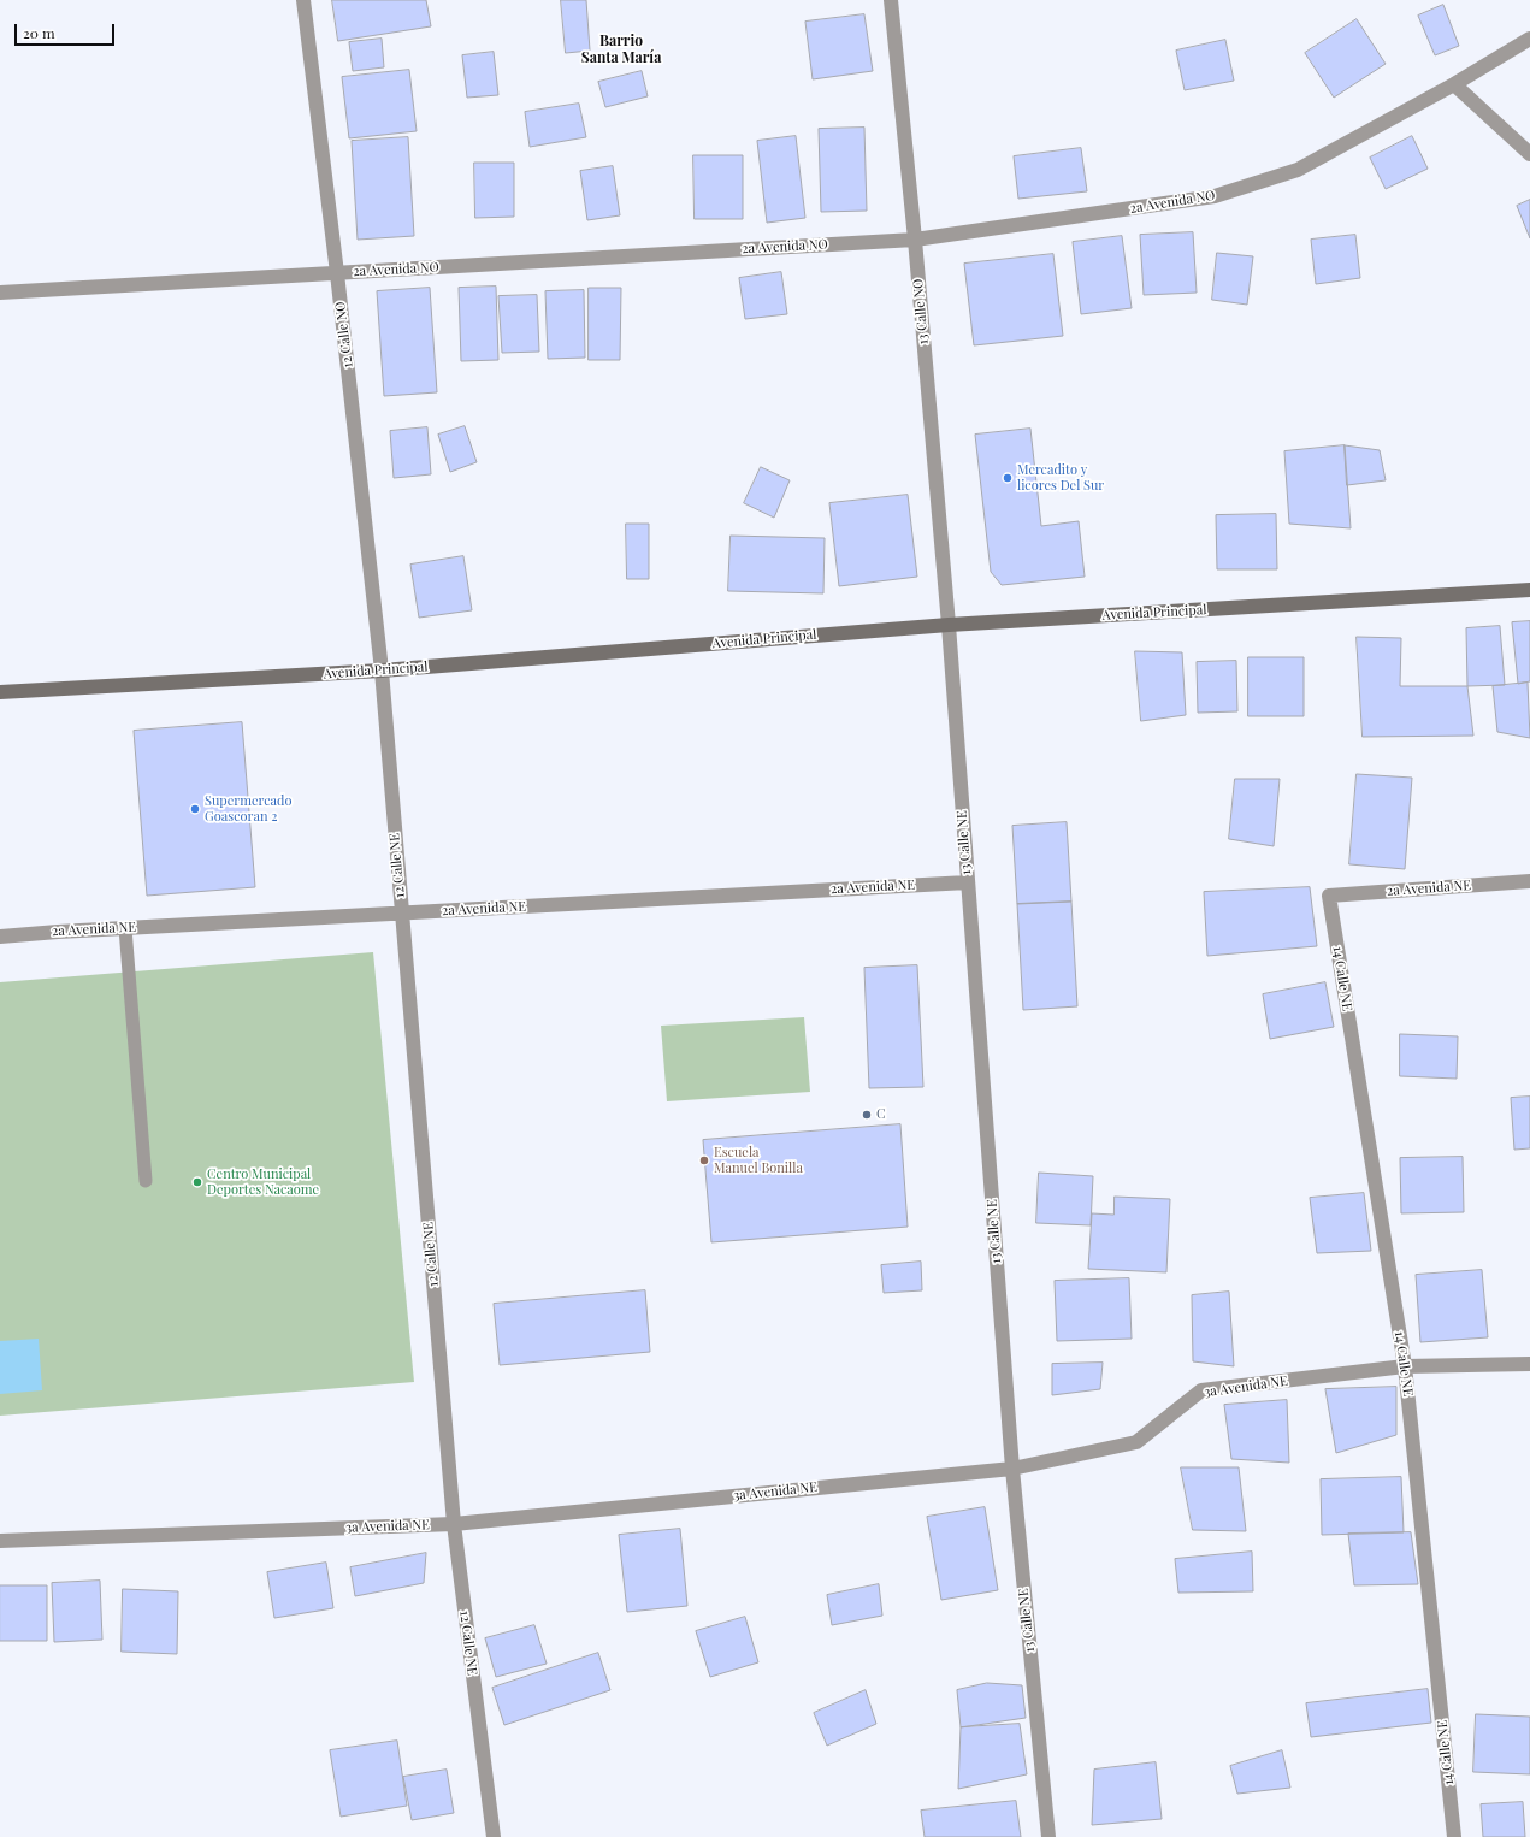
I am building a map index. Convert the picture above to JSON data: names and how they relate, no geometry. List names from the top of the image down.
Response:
{
  "streets": {
    "street": [
      "2a Avenida NO",
      "13 Calle NO",
      "12 Calle NO",
      "Avenida Principal",
      "13 Calle NE",
      "12 Calle NE",
      "2a Avenida NE",
      "14 Calle NE",
      "3a Avenida NE"
    ]
  },
  "crossings": [
    ["2a Avenida NO", "13 Calle NO"],
    ["2a Avenida NO", "12 Calle NO"],
    ["13 Calle NO", "Avenida Principal"],
    ["13 Calle NO", "13 Calle NE"],
    ["12 Calle NO", "Avenida Principal"],
    ["12 Calle NO", "12 Calle NE"],
    ["Avenida Principal", "13 Calle NE"],
    ["Avenida Principal", "12 Calle NE"],
    ["13 Calle NE", "2a Avenida NE"],
    ["13 Calle NE", "3a Avenida NE"],
    ["12 Calle NE", "2a Avenida NE"],
    ["12 Calle NE", "3a Avenida NE"],
    ["2a Avenida NE", "14 Calle NE"],
    ["14 Calle NE", "3a Avenida NE"]
  ],
  "districts": ["Barrio Santa María"],
  "places": [
    "Mercadito y licores Del Sur",
    "Supermercado Goascoran 2",
    "C",
    "Escuela Manuel Bonilla",
    "Centro Municipal Deportes Nacaome"
  ],
  "scale_bar": "20 m"
}
